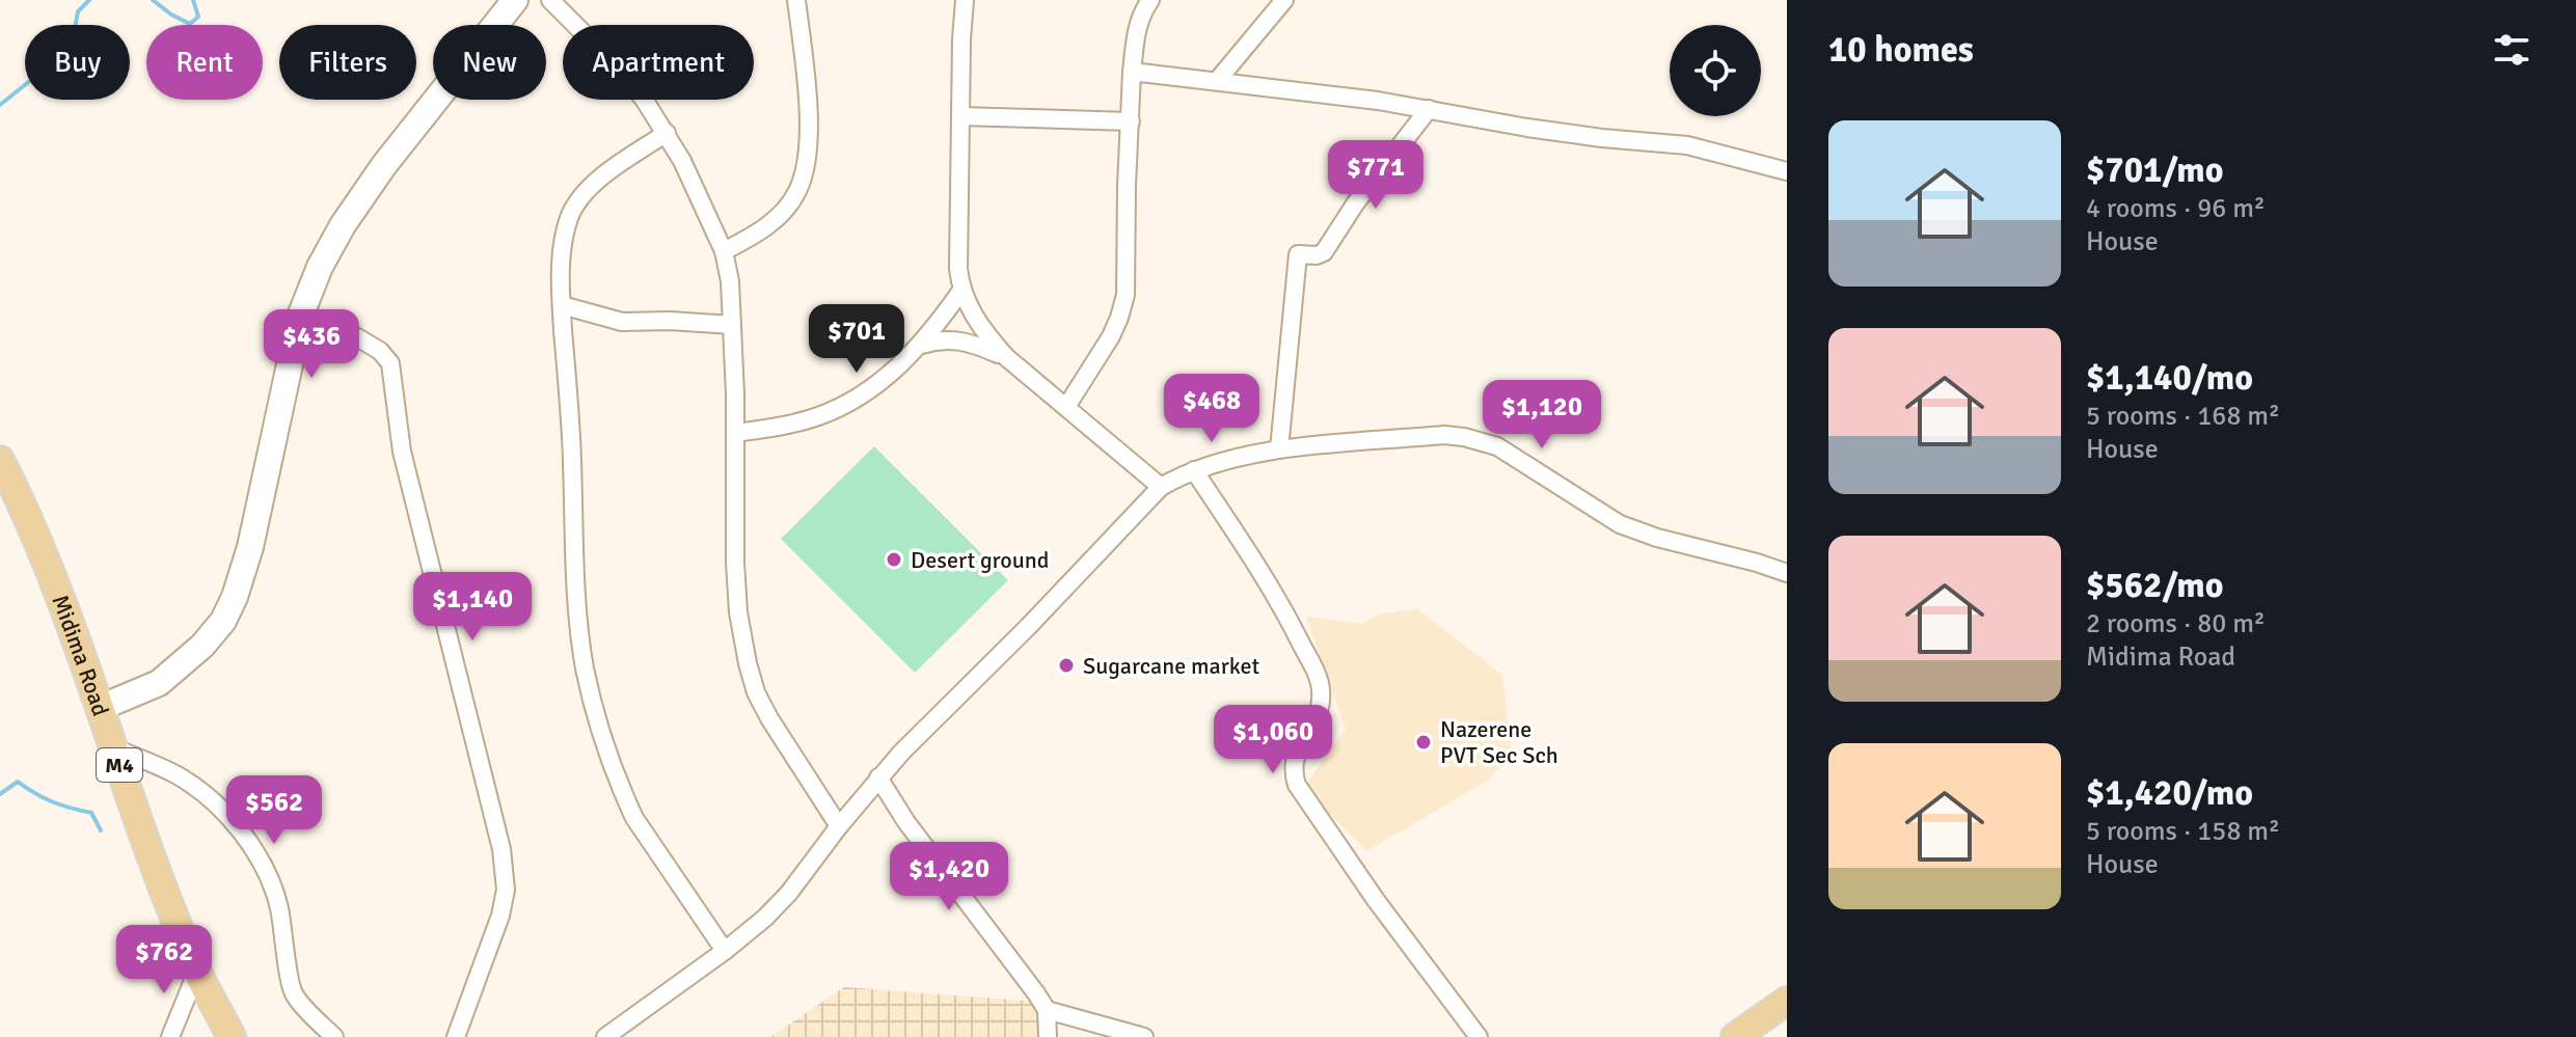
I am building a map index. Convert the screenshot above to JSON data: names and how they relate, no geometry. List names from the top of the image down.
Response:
{
  "streets": {
    "main road": ["Midima Road", "M4"]
  },
  "places": ["Desert ground", "Sugarcane market", "Nazerene PVT Sec Sch"],
  "page": {
    "heading": "10 homes",
    "chip": [
      "Buy",
      "Rent",
      "Filters",
      "New",
      "Apartment"
    ],
    "list": [
      {
        "name": "$701/mo",
        "note": "4 rooms · 96 m² · House"
      },
      {
        "name": "$1,140/mo",
        "note": "5 rooms · 168 m² · House"
      },
      {
        "name": "$562/mo",
        "note": "2 rooms · 80 m² · Midima Road"
      },
      {
        "name": "$1,420/mo",
        "note": "5 rooms · 158 m² · House"
      }
    ],
    "price": [
      "$771",
      "$701",
      "$436",
      "$468",
      "$1,120",
      "$1,140",
      "$1,060",
      "$562",
      "$1,420",
      "$762"
    ]
  }
}
